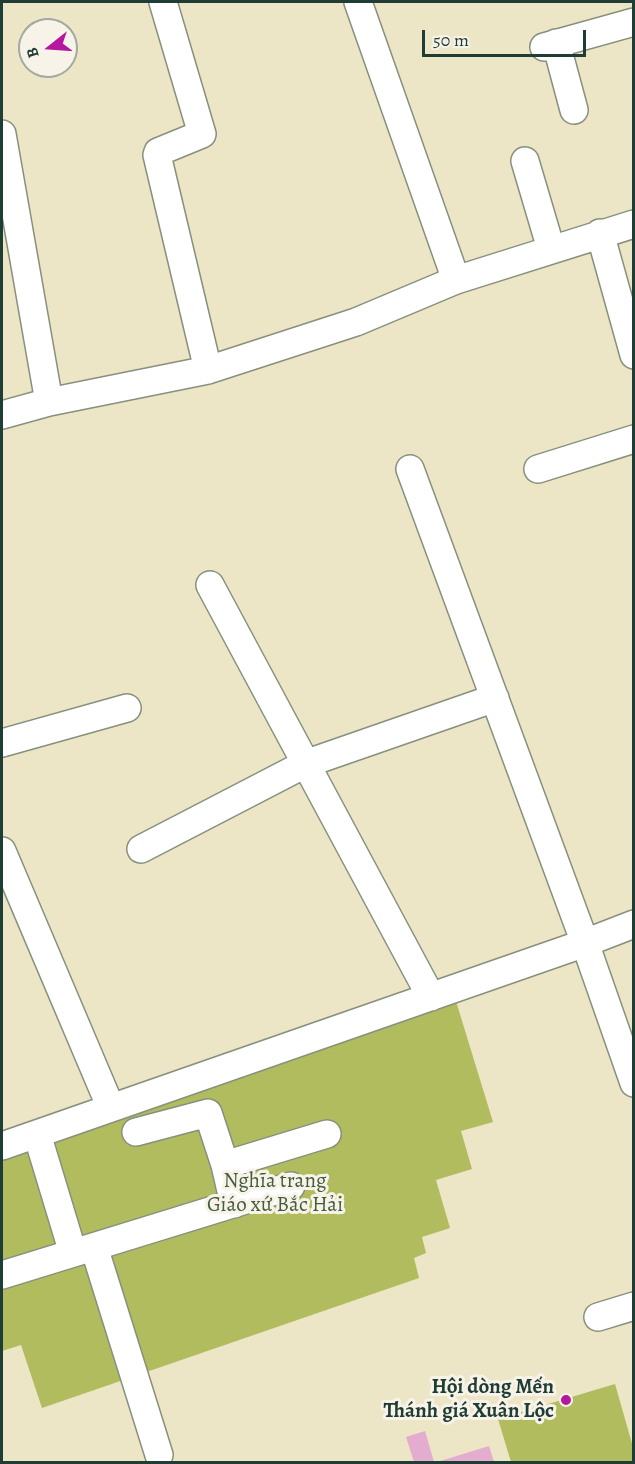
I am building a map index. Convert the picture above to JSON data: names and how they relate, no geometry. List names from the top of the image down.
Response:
{
  "parks": ["Nghĩa trang Giáo xứ Bắc Hải"],
  "places": ["Hội dòng Mến Thánh giá Xuân Lộc"],
  "scale_bar": "50 m",
  "north": "left"
}
